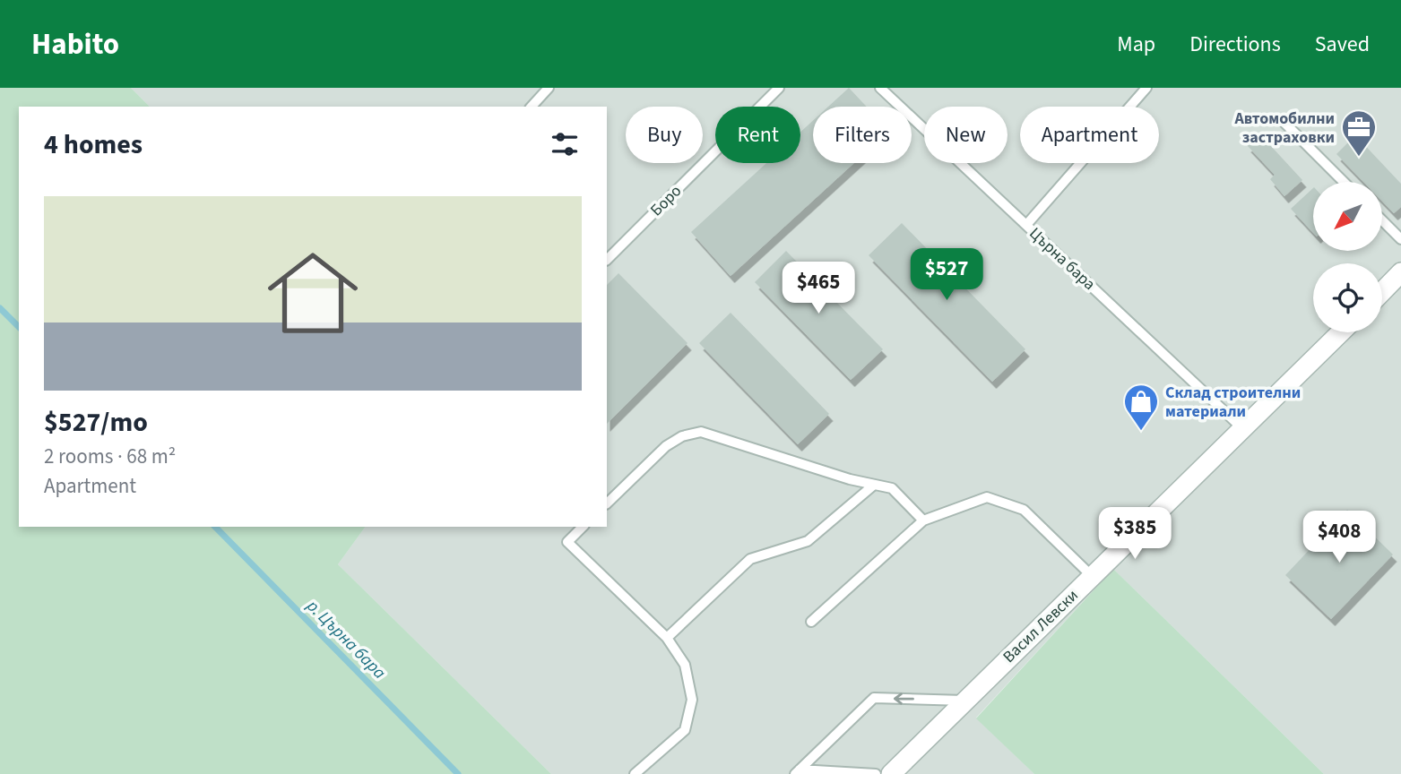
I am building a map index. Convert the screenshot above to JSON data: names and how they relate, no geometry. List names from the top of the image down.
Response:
{
  "streets": {
    "street": ["Васил Левски"],
    "lane": ["Боро", "Църна бара"]
  },
  "crossings": [
    ["Църна бара", "Васил Левски"]
  ],
  "water": ["р. Църна бара"],
  "places": {
    "office": ["Автомобилни застраховки"],
    "shop": ["Склад строителни материали"]
  },
  "north": "bottom left",
  "page": {
    "header": "Habito",
    "nav": ["Map", "Directions", "Saved"],
    "chip": [
      "Buy",
      "Rent",
      "Filters",
      "New",
      "Apartment"
    ],
    "heading": "4 homes",
    "list": [
      {
        "name": "$527/mo",
        "note": "2 rooms · 68 m² · Apartment"
      }
    ],
    "price": [
      "$527",
      "$465",
      "$385",
      "$408"
    ]
  }
}
